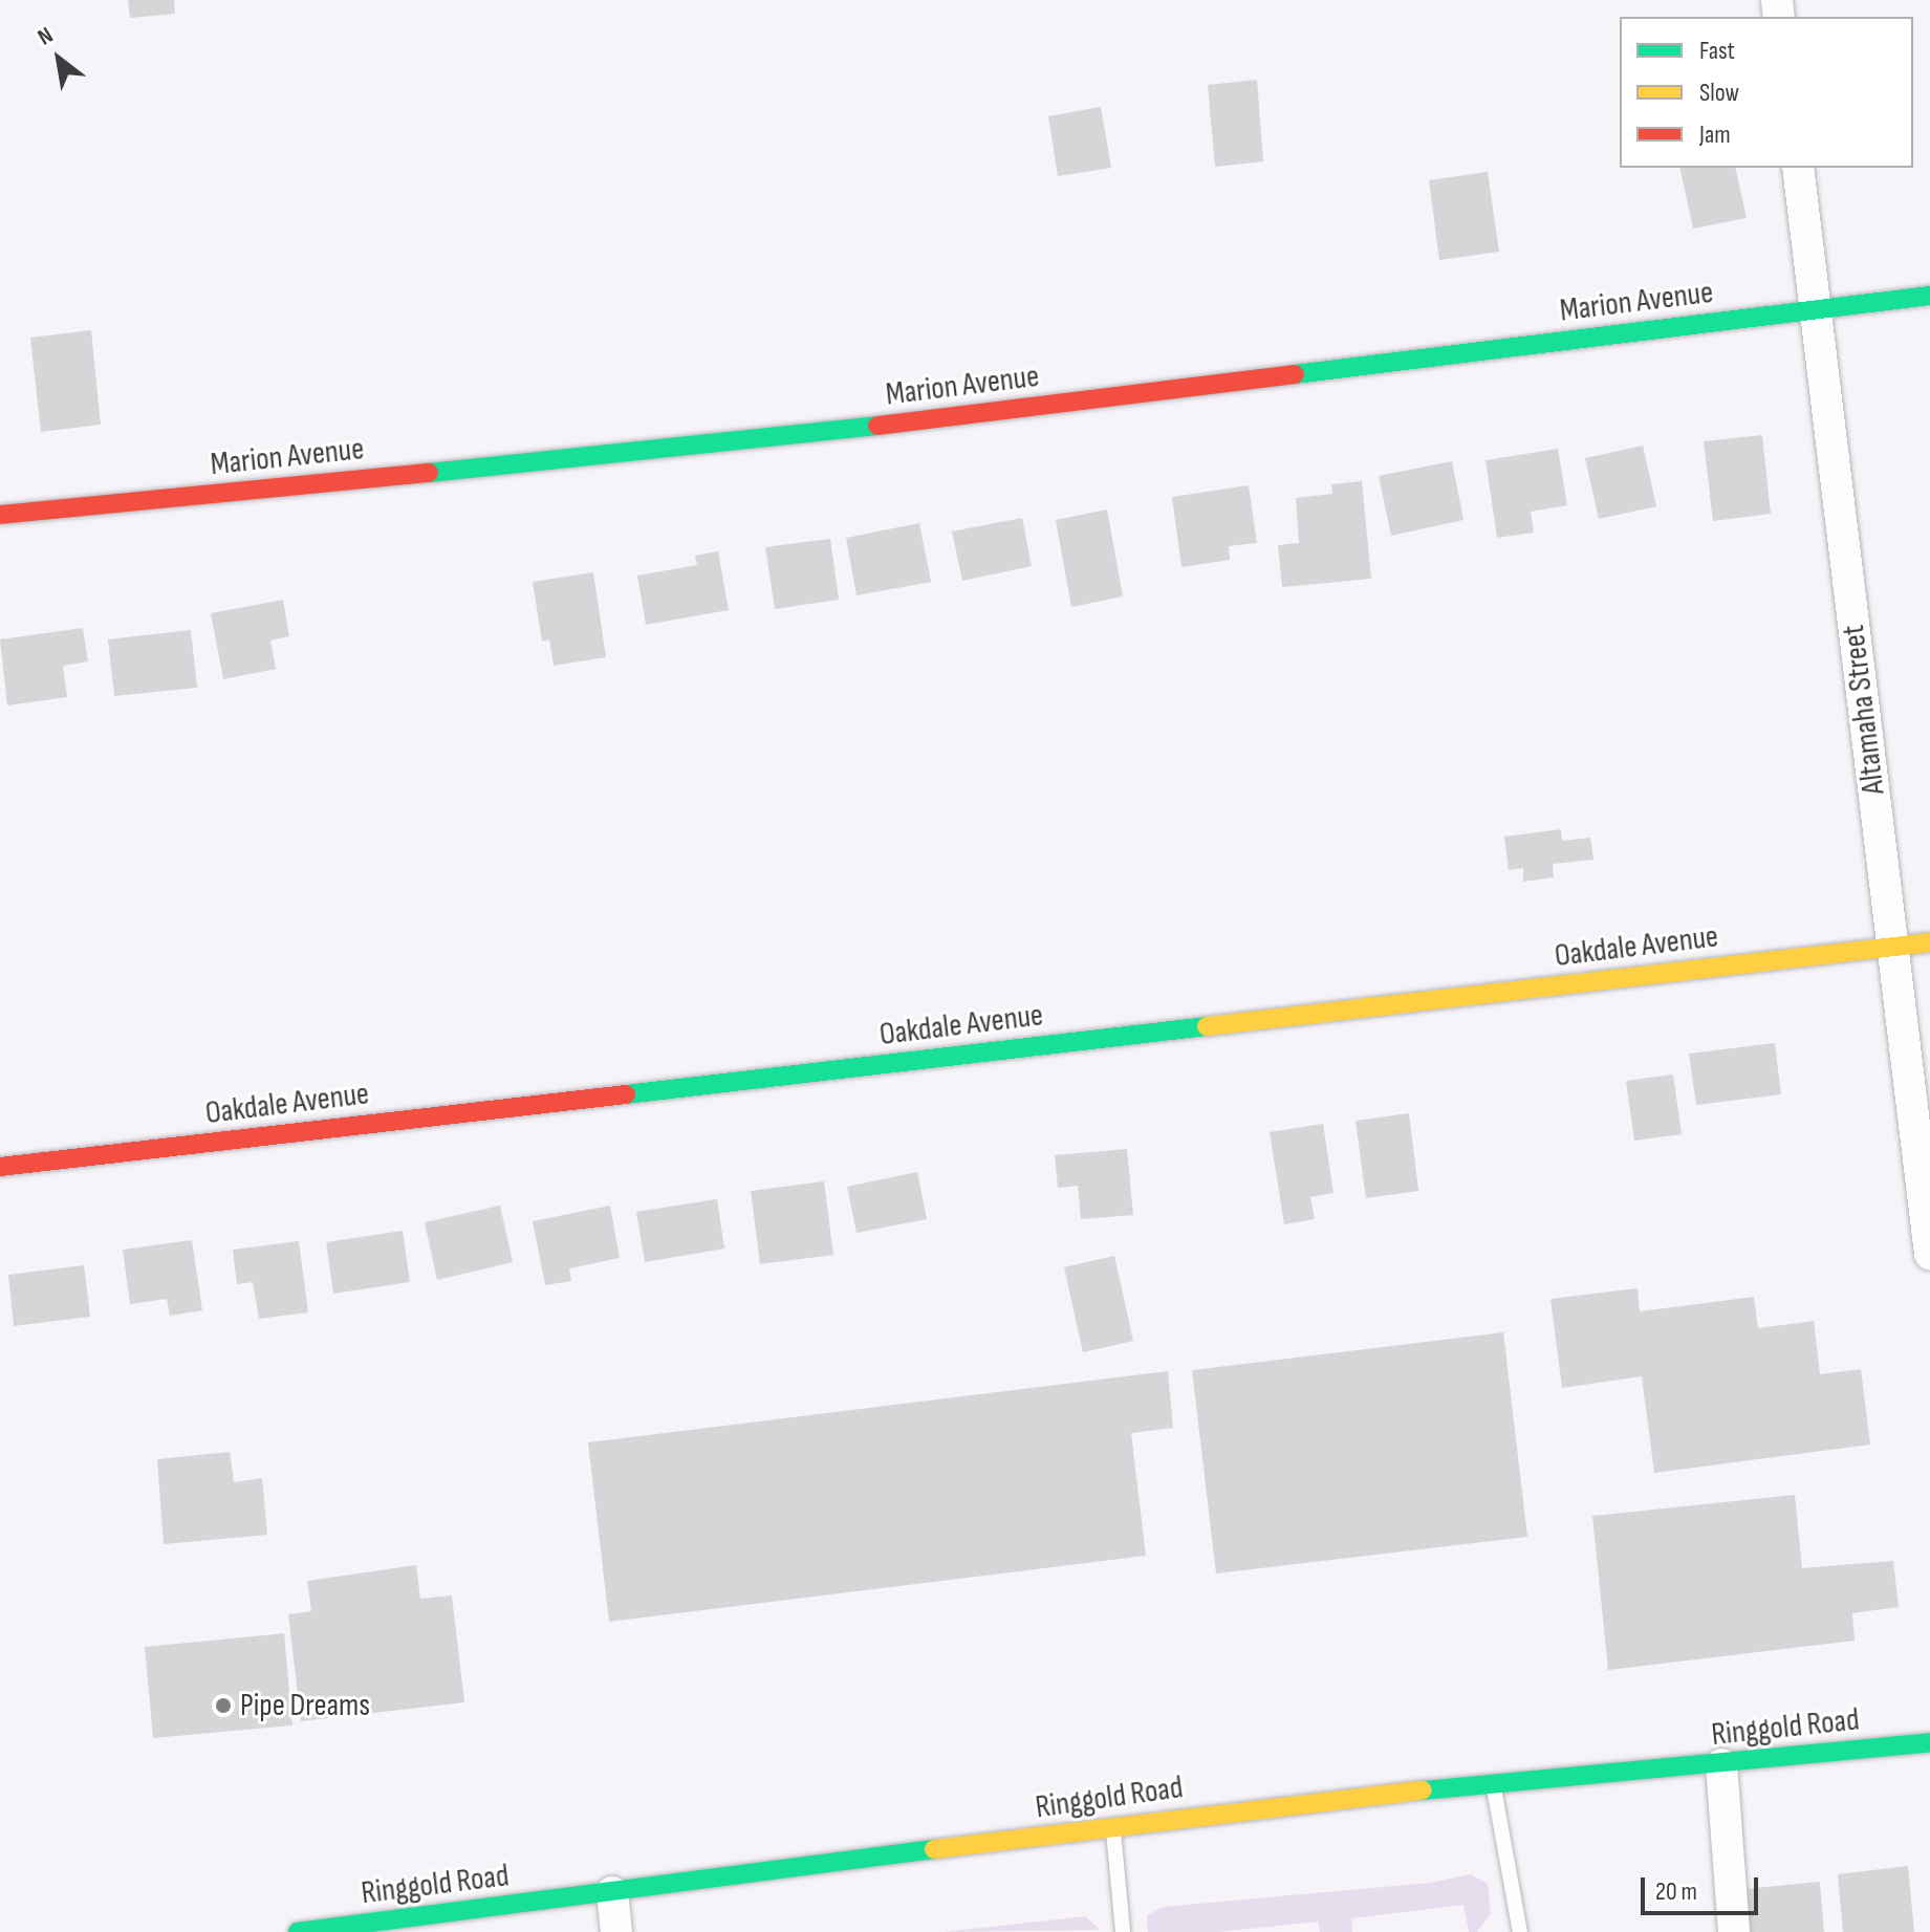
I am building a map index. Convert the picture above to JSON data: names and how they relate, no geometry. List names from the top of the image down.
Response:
{
  "streets": {
    "street": [
      "Marion Avenue",
      "Altamaha Street",
      "Oakdale Avenue",
      "Ringgold Road"
    ]
  },
  "crossings": [
    ["Marion Avenue", "Altamaha Street"],
    ["Altamaha Street", "Oakdale Avenue"]
  ],
  "places": ["Pipe Dreams"],
  "legend": ["Fast", "Slow", "Jam"],
  "scale_bar": "20 m",
  "north": "top left"
}
